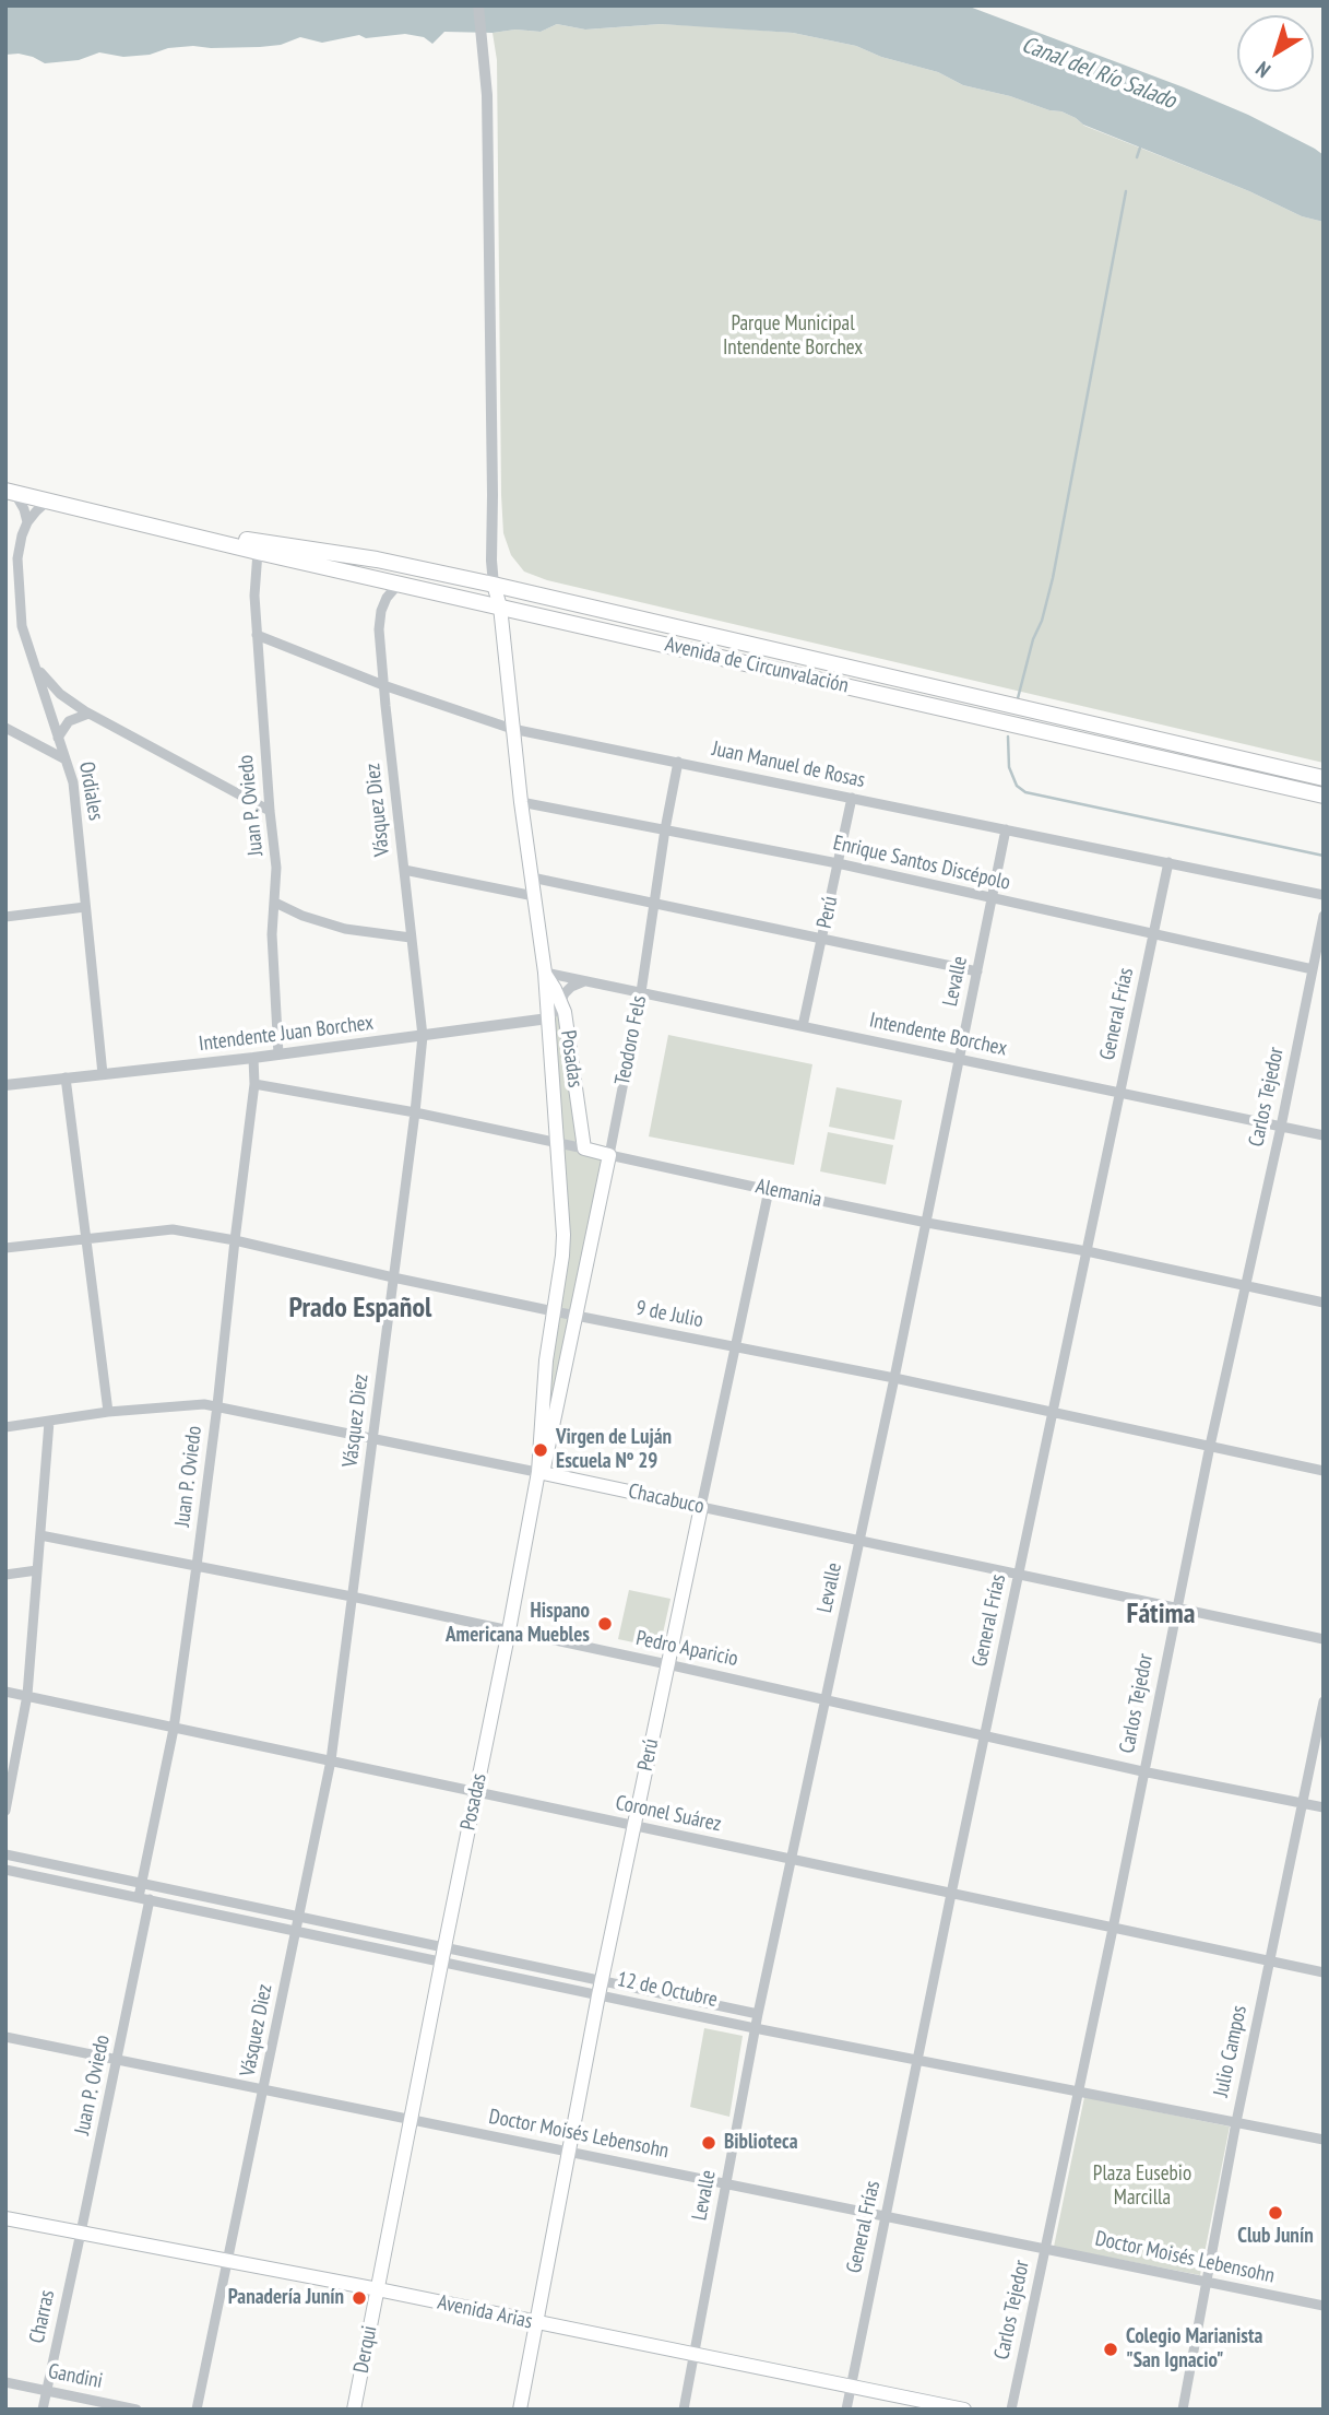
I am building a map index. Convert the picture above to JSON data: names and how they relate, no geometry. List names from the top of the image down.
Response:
{
  "streets": {
    "highway": ["Avenida de Circunvalación"],
    "main road": [
      "Perú",
      "Teodoro Fels",
      "Posadas",
      "Alemania",
      "Chacabuco",
      "Avenida Arias",
      "Derqui"
    ],
    "street": [
      "Juan Manuel de Rosas",
      "Ordiales",
      "Juan P. Oviedo",
      "Vásquez Diez",
      "Enrique Santos Discépolo",
      "Levalle",
      "General Frías",
      "Intendente Juan Borchex",
      "Intendente Borchex",
      "Carlos Tejedor",
      "9 de Julio",
      "Pedro Aparicio",
      "Coronel Suárez",
      "12 de Octubre",
      "Julio Campos",
      "Doctor Moisés Lebensohn",
      "Charras",
      "Gandini"
    ]
  },
  "crossings": [
    ["Avenida de Circunvalación", "Ordiales"],
    ["Avenida de Circunvalación", "Juan P. Oviedo"],
    ["Avenida de Circunvalación", "Vásquez Diez"],
    ["Avenida de Circunvalación", "Posadas"],
    ["Juan Manuel de Rosas", "Juan P. Oviedo"],
    ["Juan Manuel de Rosas", "Vásquez Diez"],
    ["Juan Manuel de Rosas", "Perú"],
    ["Juan Manuel de Rosas", "Levalle"],
    ["Juan Manuel de Rosas", "General Frías"],
    ["Juan Manuel de Rosas", "Teodoro Fels"],
    ["Juan Manuel de Rosas", "Posadas"],
    ["Ordiales", "Intendente Juan Borchex"],
    ["Juan P. Oviedo", "Intendente Juan Borchex"],
    ["Juan P. Oviedo", "Alemania"],
    ["Juan P. Oviedo", "9 de Julio"],
    ["Juan P. Oviedo", "Chacabuco"],
    ["Juan P. Oviedo", "Pedro Aparicio"],
    ["Juan P. Oviedo", "Coronel Suárez"],
    ["Juan P. Oviedo", "12 de Octubre"],
    ["Juan P. Oviedo", "Doctor Moisés Lebensohn"],
    ["Juan P. Oviedo", "Avenida Arias"],
    ["Juan P. Oviedo", "Charras"],
    ["Vásquez Diez", "Intendente Juan Borchex"],
    ["Vásquez Diez", "Alemania"],
    ["Vásquez Diez", "9 de Julio"],
    ["Vásquez Diez", "Chacabuco"],
    ["Vásquez Diez", "Pedro Aparicio"],
    ["Vásquez Diez", "Coronel Suárez"],
    ["Vásquez Diez", "12 de Octubre"],
    ["Vásquez Diez", "Doctor Moisés Lebensohn"],
    ["Vásquez Diez", "Avenida Arias"],
    ["Enrique Santos Discépolo", "Perú"],
    ["Enrique Santos Discépolo", "Levalle"],
    ["Enrique Santos Discépolo", "General Frías"],
    ["Enrique Santos Discépolo", "Teodoro Fels"],
    ["Enrique Santos Discépolo", "Posadas"],
    ["Enrique Santos Discépolo", "Carlos Tejedor"],
    ["Perú", "Intendente Borchex"],
    ["Perú", "Alemania"],
    ["Perú", "9 de Julio"],
    ["Perú", "Chacabuco"],
    ["Perú", "Pedro Aparicio"],
    ["Perú", "Coronel Suárez"],
    ["Perú", "12 de Octubre"],
    ["Perú", "Doctor Moisés Lebensohn"],
    ["Perú", "Avenida Arias"],
    ["Levalle", "Intendente Borchex"],
    ["Levalle", "Alemania"],
    ["Levalle", "9 de Julio"],
    ["Levalle", "Chacabuco"],
    ["Levalle", "Pedro Aparicio"],
    ["Levalle", "Coronel Suárez"],
    ["Levalle", "12 de Octubre"],
    ["Levalle", "Doctor Moisés Lebensohn"],
    ["Levalle", "Avenida Arias"],
    ["General Frías", "Intendente Borchex"],
    ["General Frías", "Alemania"],
    ["General Frías", "9 de Julio"],
    ["General Frías", "Chacabuco"],
    ["General Frías", "Pedro Aparicio"],
    ["General Frías", "Coronel Suárez"],
    ["General Frías", "12 de Octubre"],
    ["General Frías", "Doctor Moisés Lebensohn"],
    ["General Frías", "Avenida Arias"],
    ["Intendente Juan Borchex", "Posadas"],
    ["Intendente Borchex", "Teodoro Fels"],
    ["Intendente Borchex", "Posadas"],
    ["Intendente Borchex", "Carlos Tejedor"],
    ["Teodoro Fels", "Posadas"],
    ["Teodoro Fels", "Alemania"],
    ["Teodoro Fels", "9 de Julio"],
    ["Posadas", "Alemania"],
    ["Posadas", "9 de Julio"],
    ["Posadas", "Chacabuco"],
    ["Posadas", "Pedro Aparicio"],
    ["Posadas", "Coronel Suárez"],
    ["Posadas", "12 de Octubre"],
    ["Posadas", "Doctor Moisés Lebensohn"],
    ["Posadas", "Avenida Arias"],
    ["Posadas", "Derqui"],
    ["Carlos Tejedor", "Alemania"],
    ["Carlos Tejedor", "9 de Julio"],
    ["Carlos Tejedor", "Chacabuco"],
    ["Carlos Tejedor", "Pedro Aparicio"],
    ["Carlos Tejedor", "Coronel Suárez"],
    ["Carlos Tejedor", "12 de Octubre"],
    ["Carlos Tejedor", "Doctor Moisés Lebensohn"],
    ["Pedro Aparicio", "Julio Campos"],
    ["Coronel Suárez", "Julio Campos"],
    ["12 de Octubre", "Julio Campos"],
    ["Julio Campos", "Doctor Moisés Lebensohn"],
    ["Avenida Arias", "Charras"],
    ["Avenida Arias", "Derqui"],
    ["Charras", "Gandini"]
  ],
  "districts": ["Prado Español", "Fátima"],
  "water": ["Canal del Río Salado"],
  "parks": ["Parque Municipal Intendente Borchex", "Plaza Eusebio Marcilla"],
  "places": [
    "Virgen de Luján Escuela Nº 29",
    "Hispano Americana Muebles",
    "Biblioteca",
    "Club Junín",
    "Panadería Junín",
    "Colegio Marianista \"San Ignacio\""
  ],
  "north": "bottom left"
}
